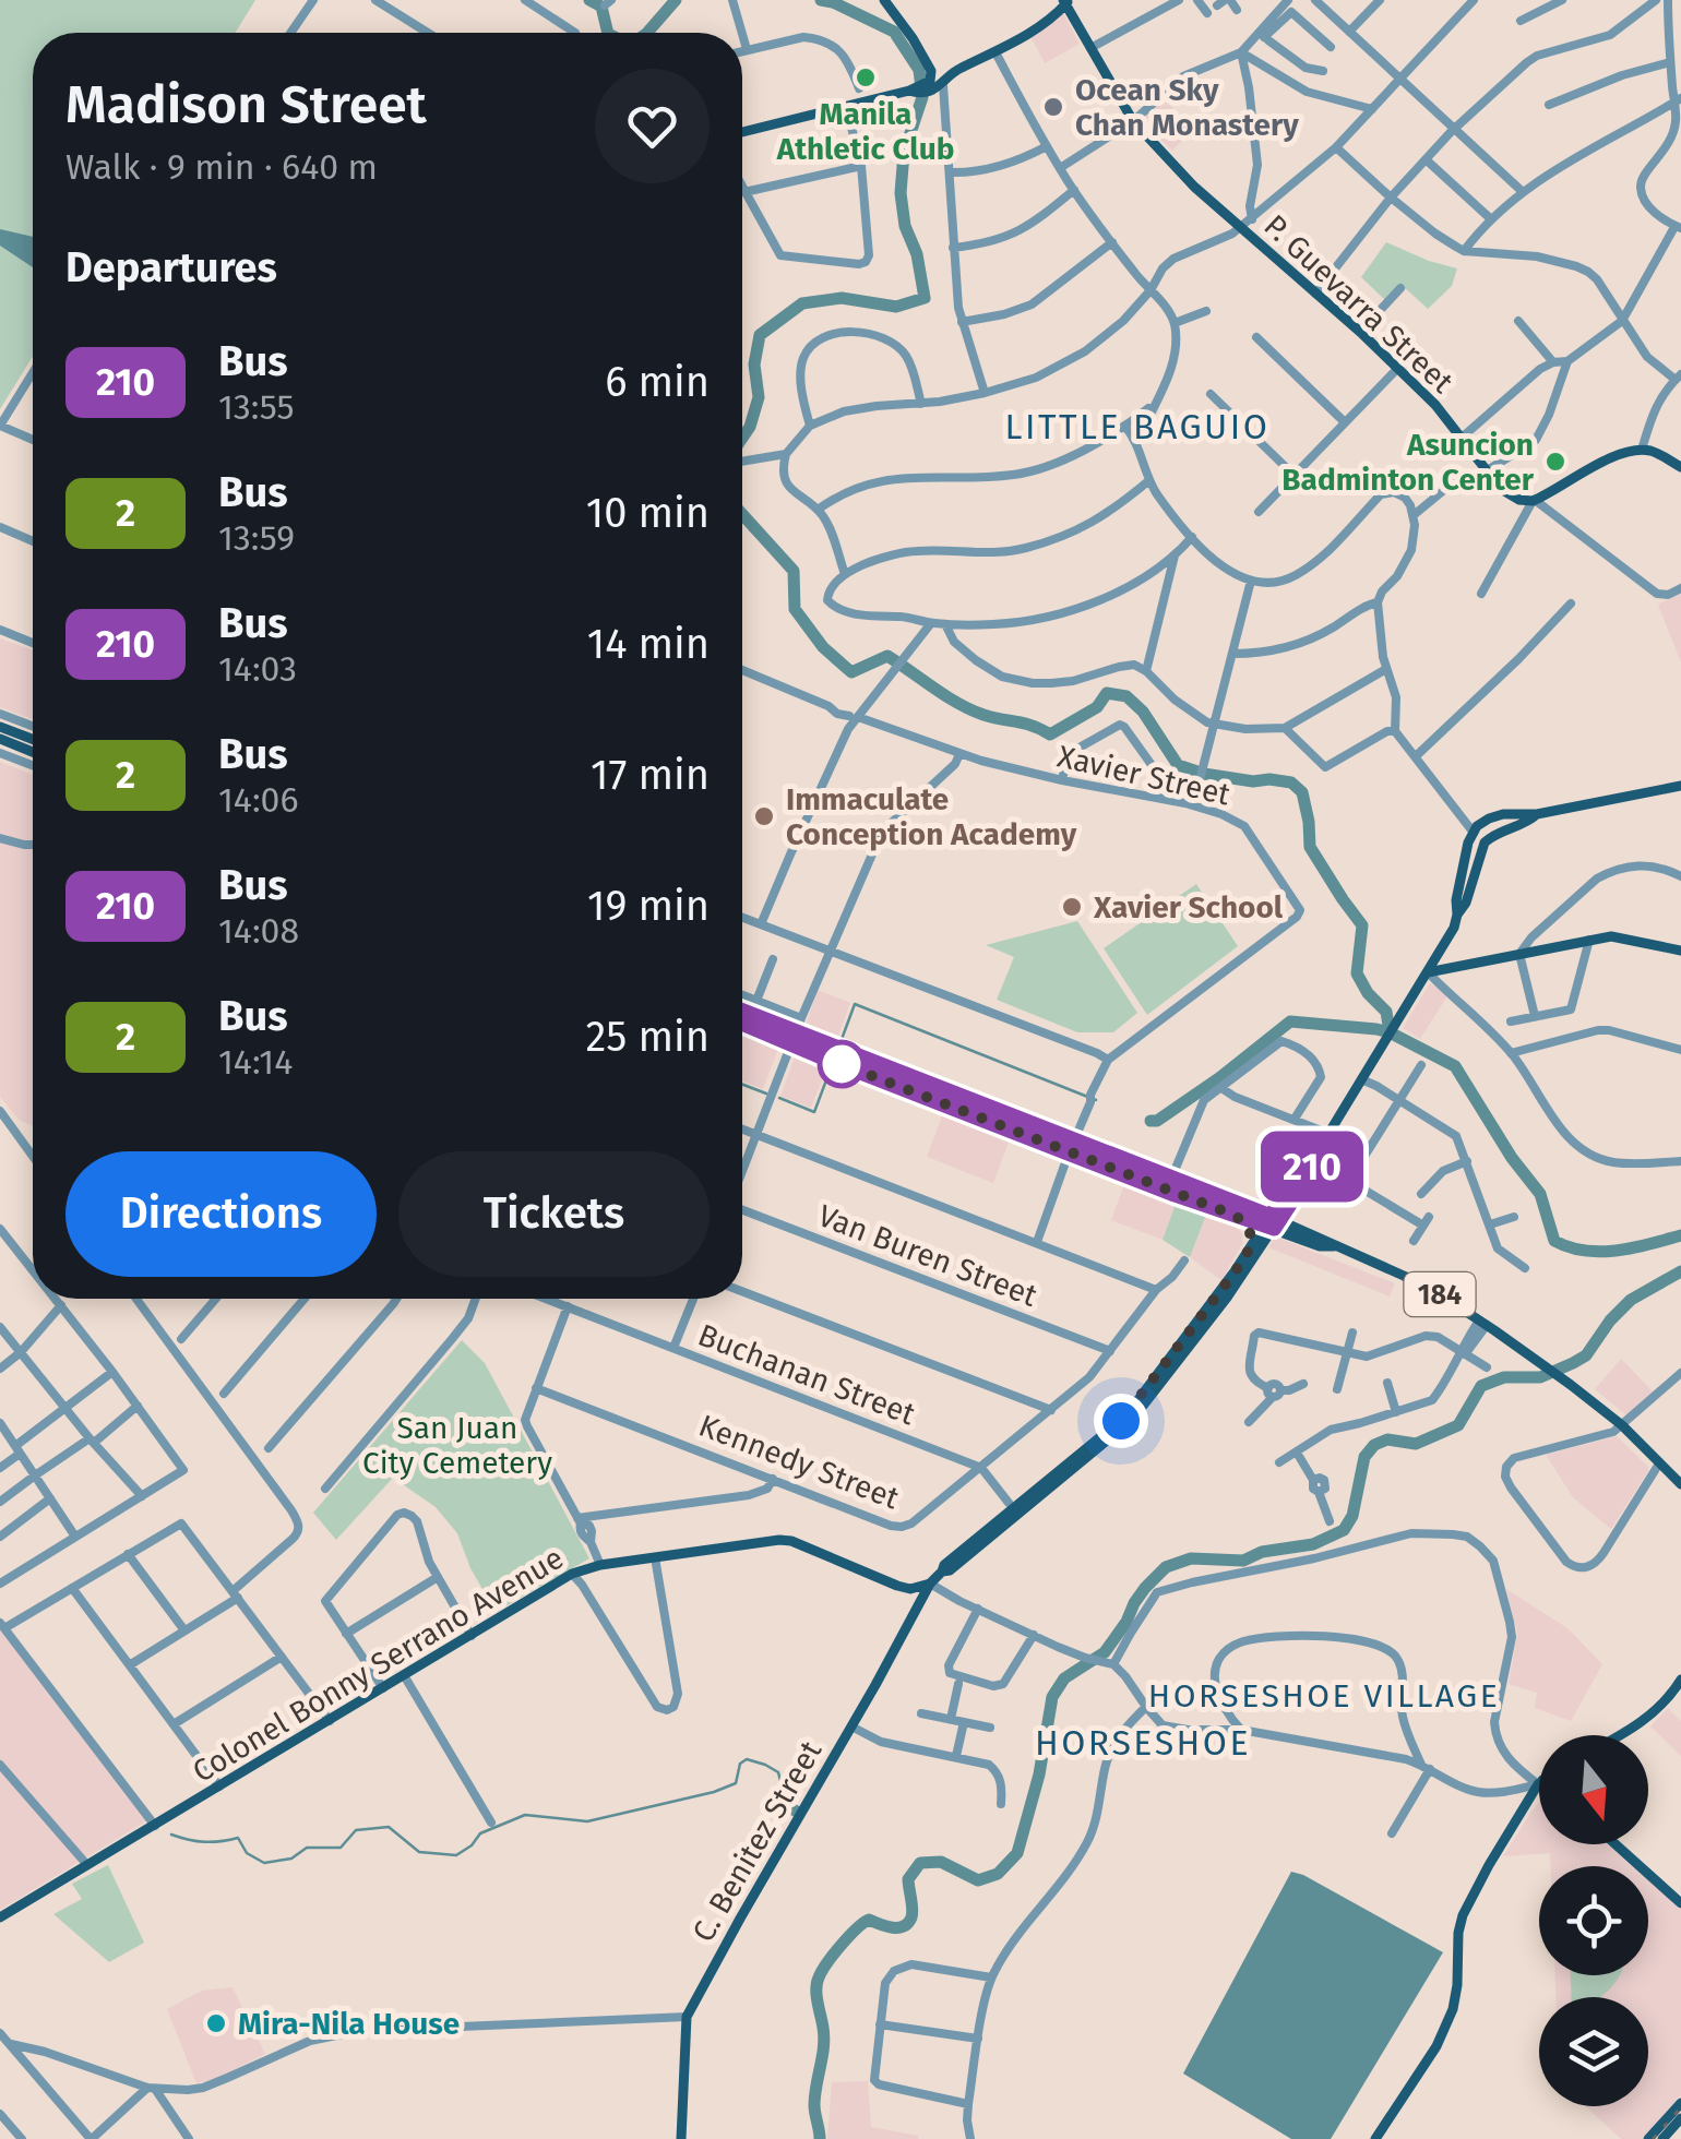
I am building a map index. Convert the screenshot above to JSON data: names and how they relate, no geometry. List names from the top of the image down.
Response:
{
  "streets": {
    "main road": [
      "P. Guevarra Street",
      "184",
      "Colonel Bonny Serrano Avenue",
      "C. Benitez Street"
    ],
    "street": [
      "Xavier Street",
      "Van Buren Street",
      "Buchanan Street",
      "Kennedy Street"
    ]
  },
  "crossings": [
    ["Xavier Street", "184"],
    ["Van Buren Street", "Kennedy Street"],
    ["Buchanan Street", "Kennedy Street"],
    ["Colonel Bonny Serrano Avenue", "C. Benitez Street"]
  ],
  "districts": ["LITTLE BAGUIO", "HORSESHOE VILLAGE", "HORSESHOE"],
  "parks": ["San Juan City Cemetery"],
  "places": [
    "Manila Athletic Club",
    "Ocean Sky Chan Monastery",
    "Asuncion Badminton Center",
    "Immaculate Conception Academy",
    "Xavier School",
    "Mira-Nila House"
  ],
  "lines": ["bus line 210"],
  "north": "bottom",
  "page": {
    "on_map": "210",
    "heading": [
      ["Madison Street", "Walk · 9 min · 640 m"],
      "Departures"
    ],
    "list": [
      {
        "mark": "210",
        "name": "Bus",
        "note": "13:55",
        "value": "6 min"
      },
      {
        "mark": "2",
        "name": "Bus",
        "note": "13:59",
        "value": "10 min"
      },
      {
        "mark": "210",
        "name": "Bus",
        "note": "14:03",
        "value": "14 min"
      },
      {
        "mark": "2",
        "name": "Bus",
        "note": "14:06",
        "value": "17 min"
      },
      {
        "mark": "210",
        "name": "Bus",
        "note": "14:08",
        "value": "19 min"
      },
      {
        "mark": "2",
        "name": "Bus",
        "note": "14:14",
        "value": "25 min"
      }
    ],
    "buttons": ["Directions", "Tickets"]
  }
}
